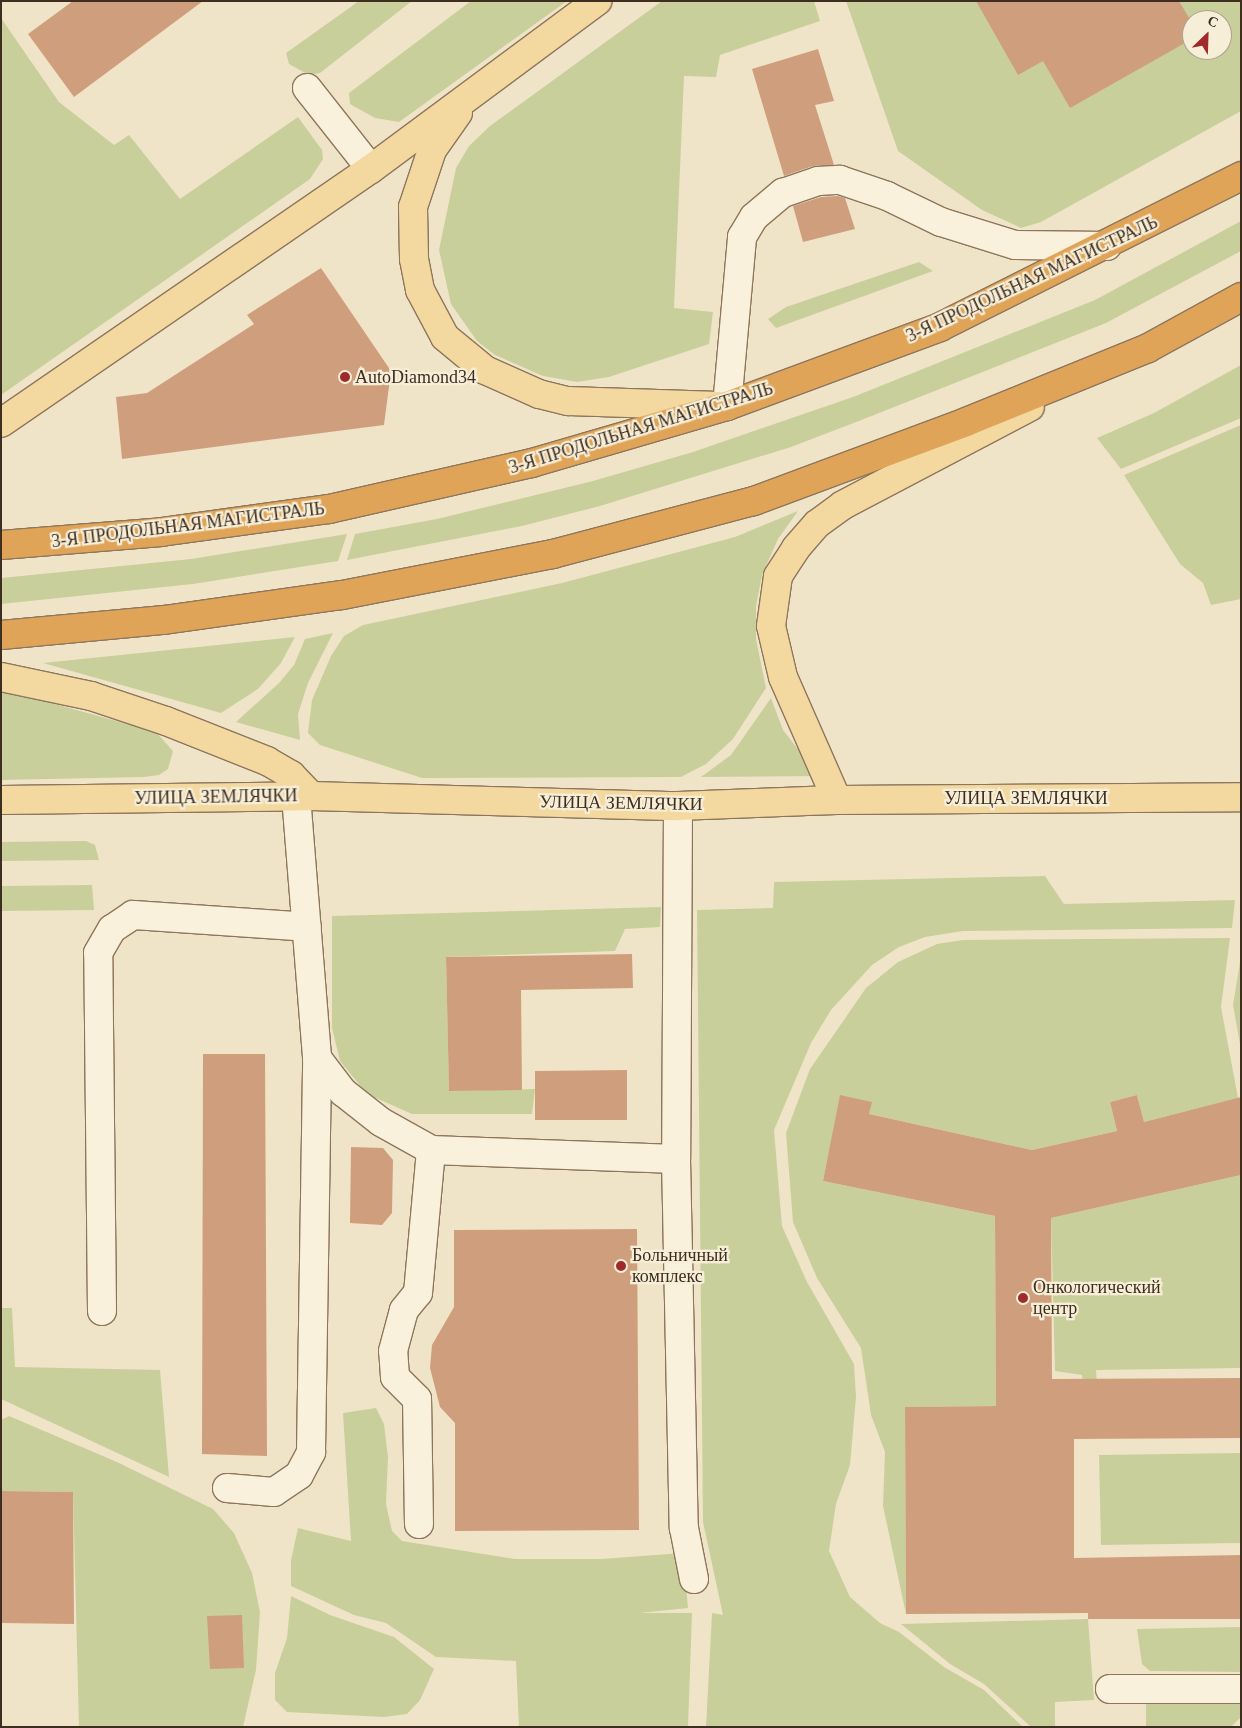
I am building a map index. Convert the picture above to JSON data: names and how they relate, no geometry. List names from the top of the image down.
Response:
{
  "streets": {
    "highway": ["3-Я ПРОДОЛЬНАЯ МАГИСТРАЛЬ"],
    "main road": ["УЛИЦА ЗЕМЛЯЧКИ"]
  },
  "places": ["AutoDiamond34", "Больничный комплекс", "Онкологический центр"],
  "north": "top right"
}
